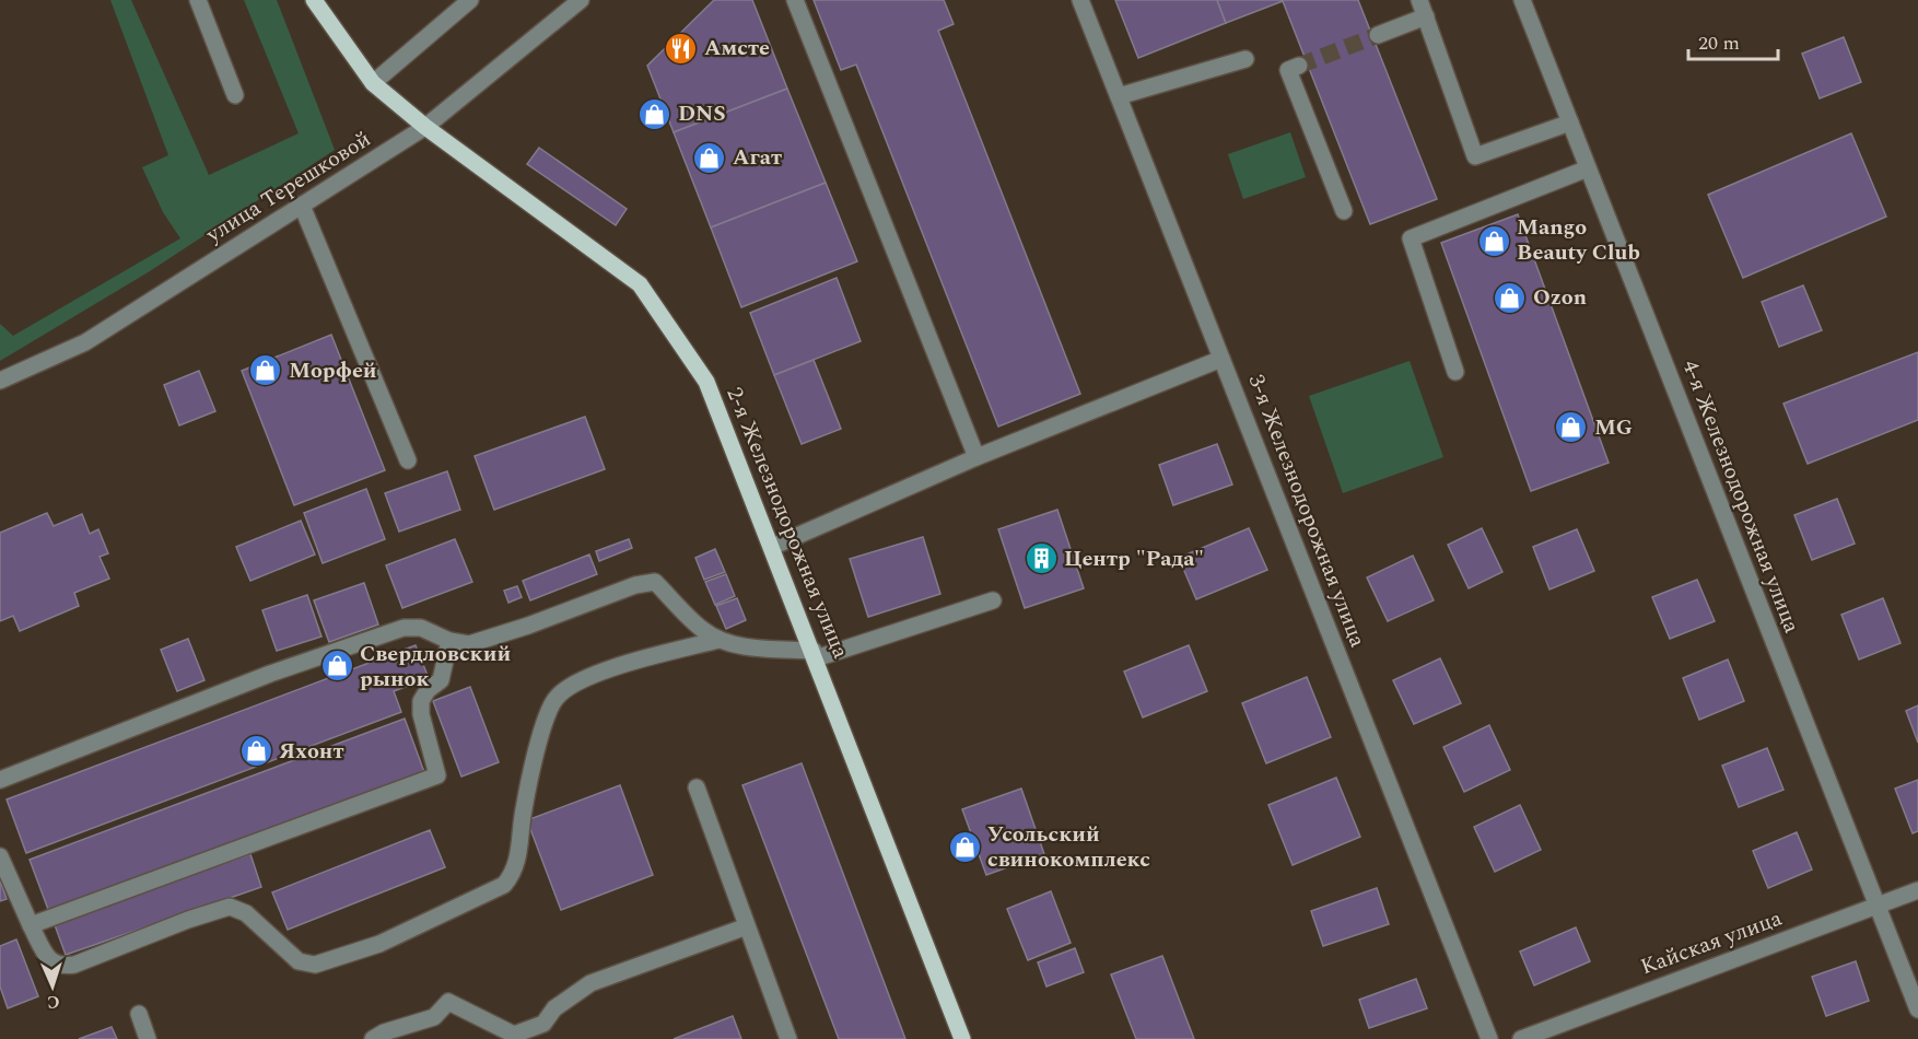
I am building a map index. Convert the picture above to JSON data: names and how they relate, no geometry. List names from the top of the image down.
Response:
{
  "streets": {
    "main road": ["2-я Железнодорожная улица"],
    "street": [
      "улица Терешковой",
      "4-я Железнодорожная улица",
      "3-я Железнодорожная улица",
      "Кайская улица"
    ]
  },
  "crossings": [
    ["улица Терешковой", "2-я Железнодорожная улица"],
    ["4-я Железнодорожная улица", "Кайская улица"]
  ],
  "places": {
    "restaurant": ["Амсте"],
    "shop": [
      "DNS",
      "Агат",
      "Mango Beauty Club",
      "Ozon",
      "Морфей",
      "MG",
      "Свердловский рынок",
      "Яхонт",
      "Усольский свинокомплекс"
    ],
    "building": ["Центр \"Рада\""]
  },
  "scale_bar": "20 m",
  "north": "bottom"
}
